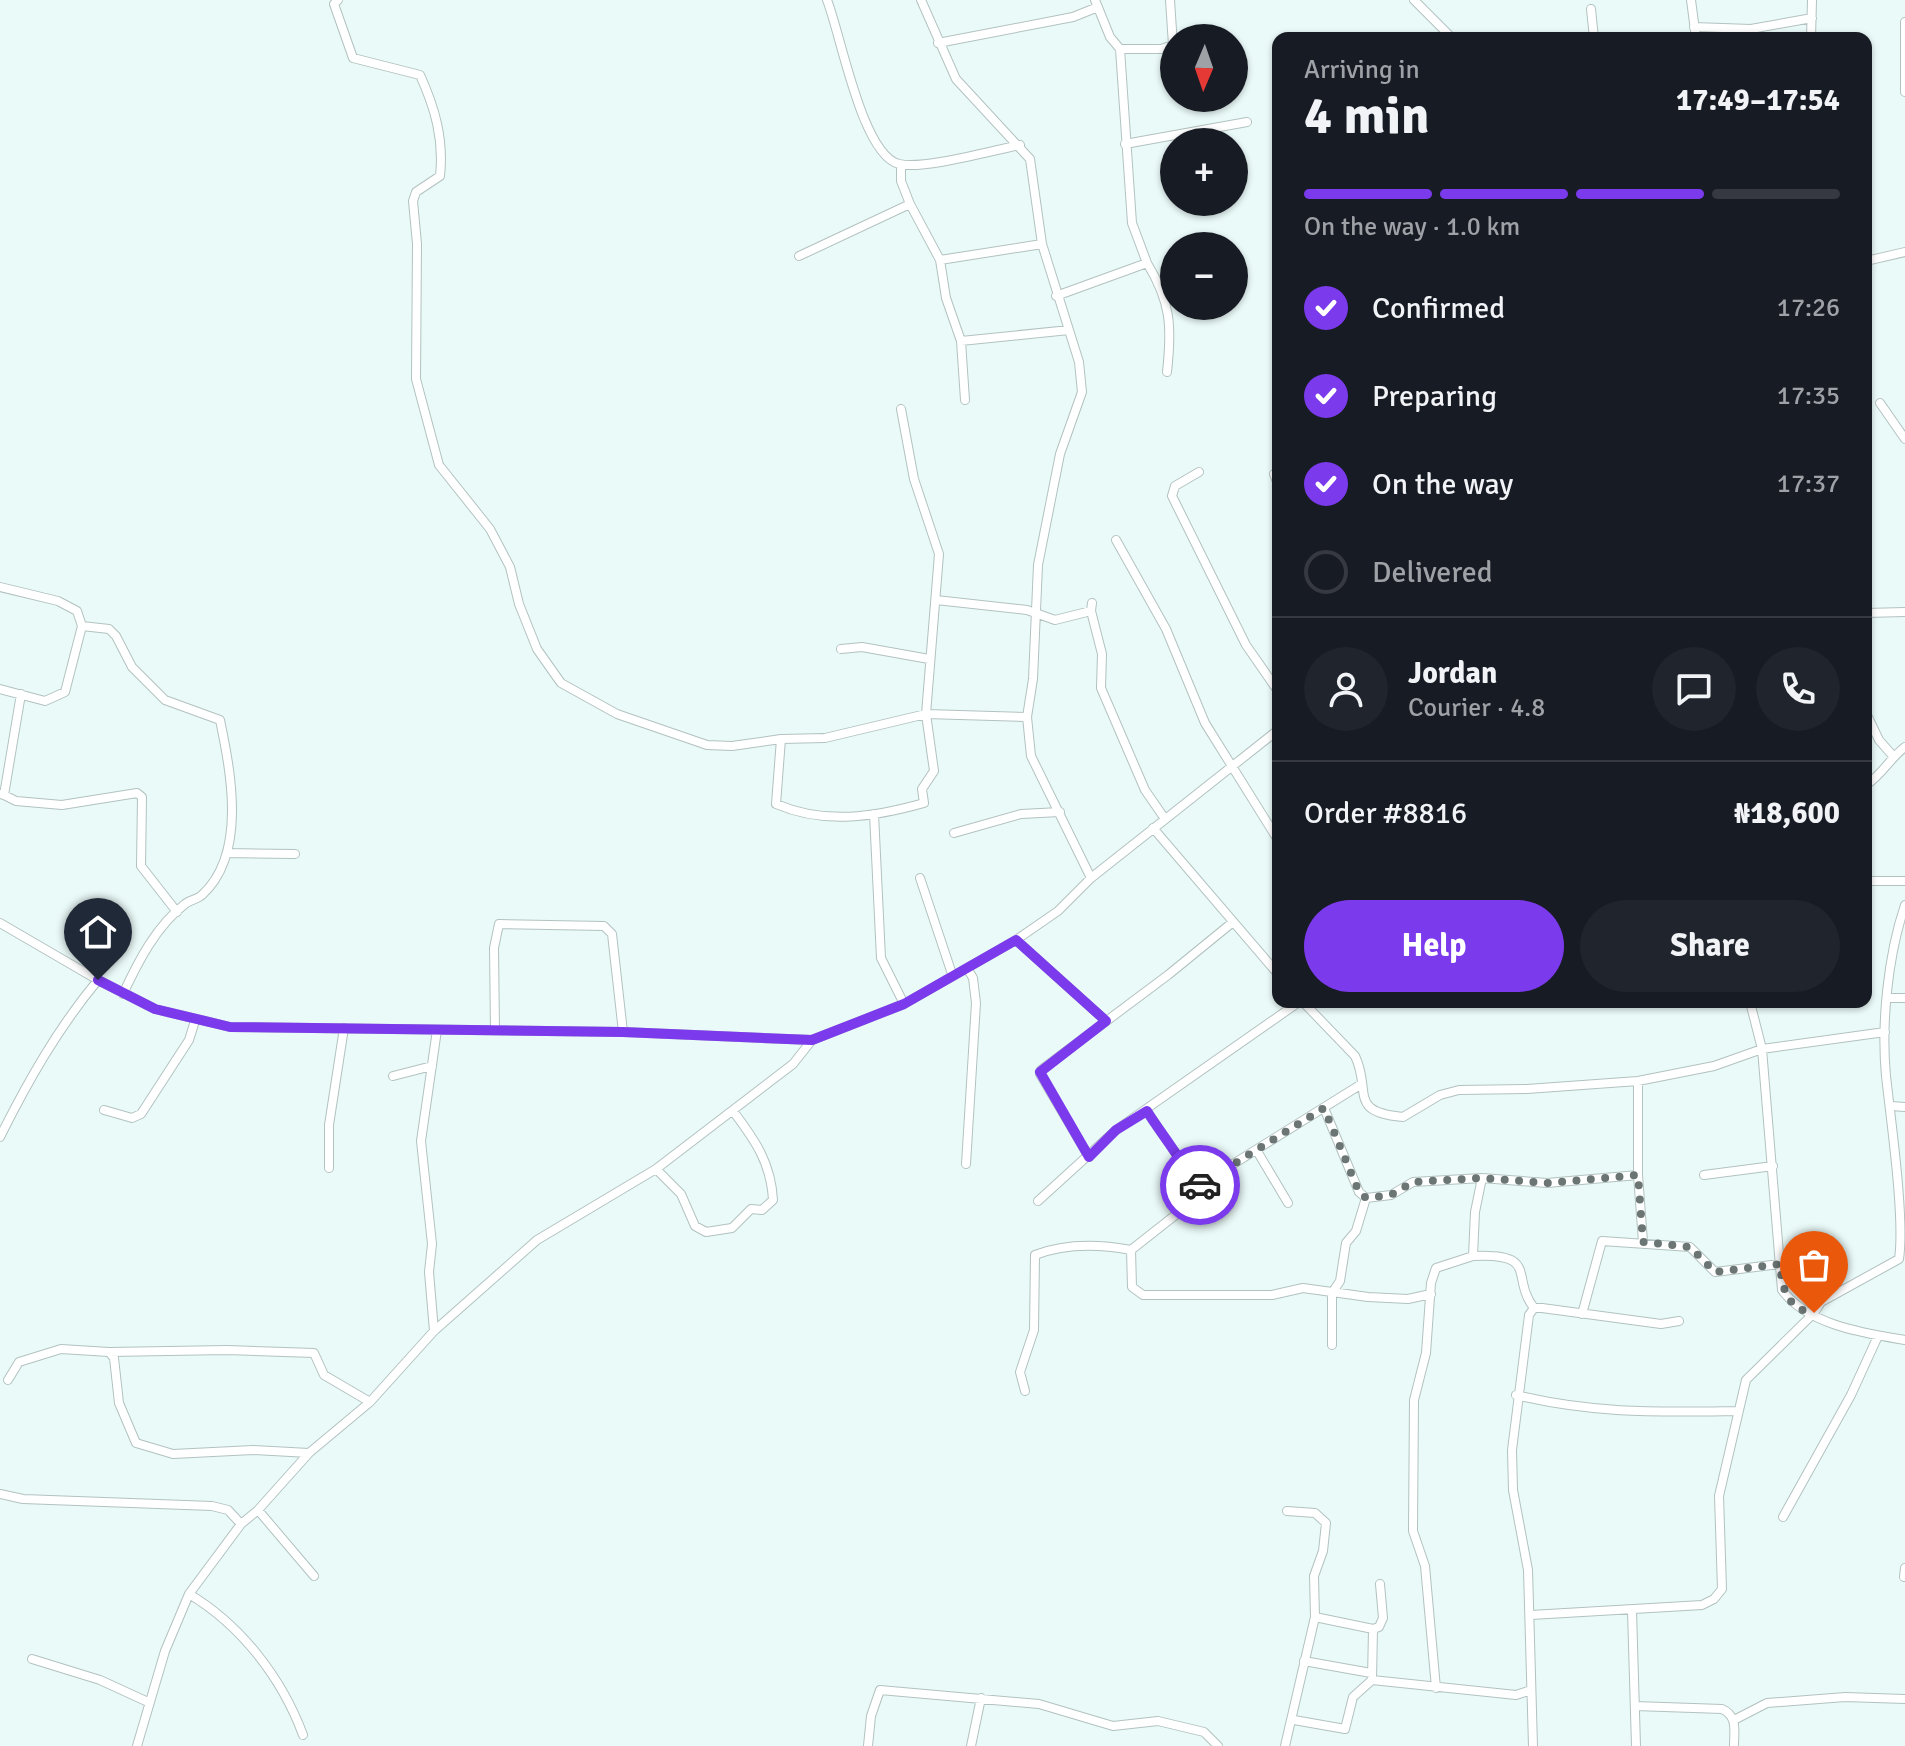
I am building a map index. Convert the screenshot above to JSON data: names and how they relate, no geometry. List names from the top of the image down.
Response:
{
  "north": "bottom",
  "page": {
    "map_buttons": ["+", "−"],
    "heading": ["4 min", "Arriving in", "17:49–17:54"],
    "panel": [
      "Jordan",
      "Courier · 4.8",
      "Order #8816",
      "₦18,600"
    ],
    "bar": "On the way · 1.0 km",
    "list": [
      ["Confirmed", "17:26"],
      ["Preparing", "17:35"],
      ["On the way", "17:37"],
      "Delivered"
    ],
    "buttons": ["Help", "Share"]
  }
}
